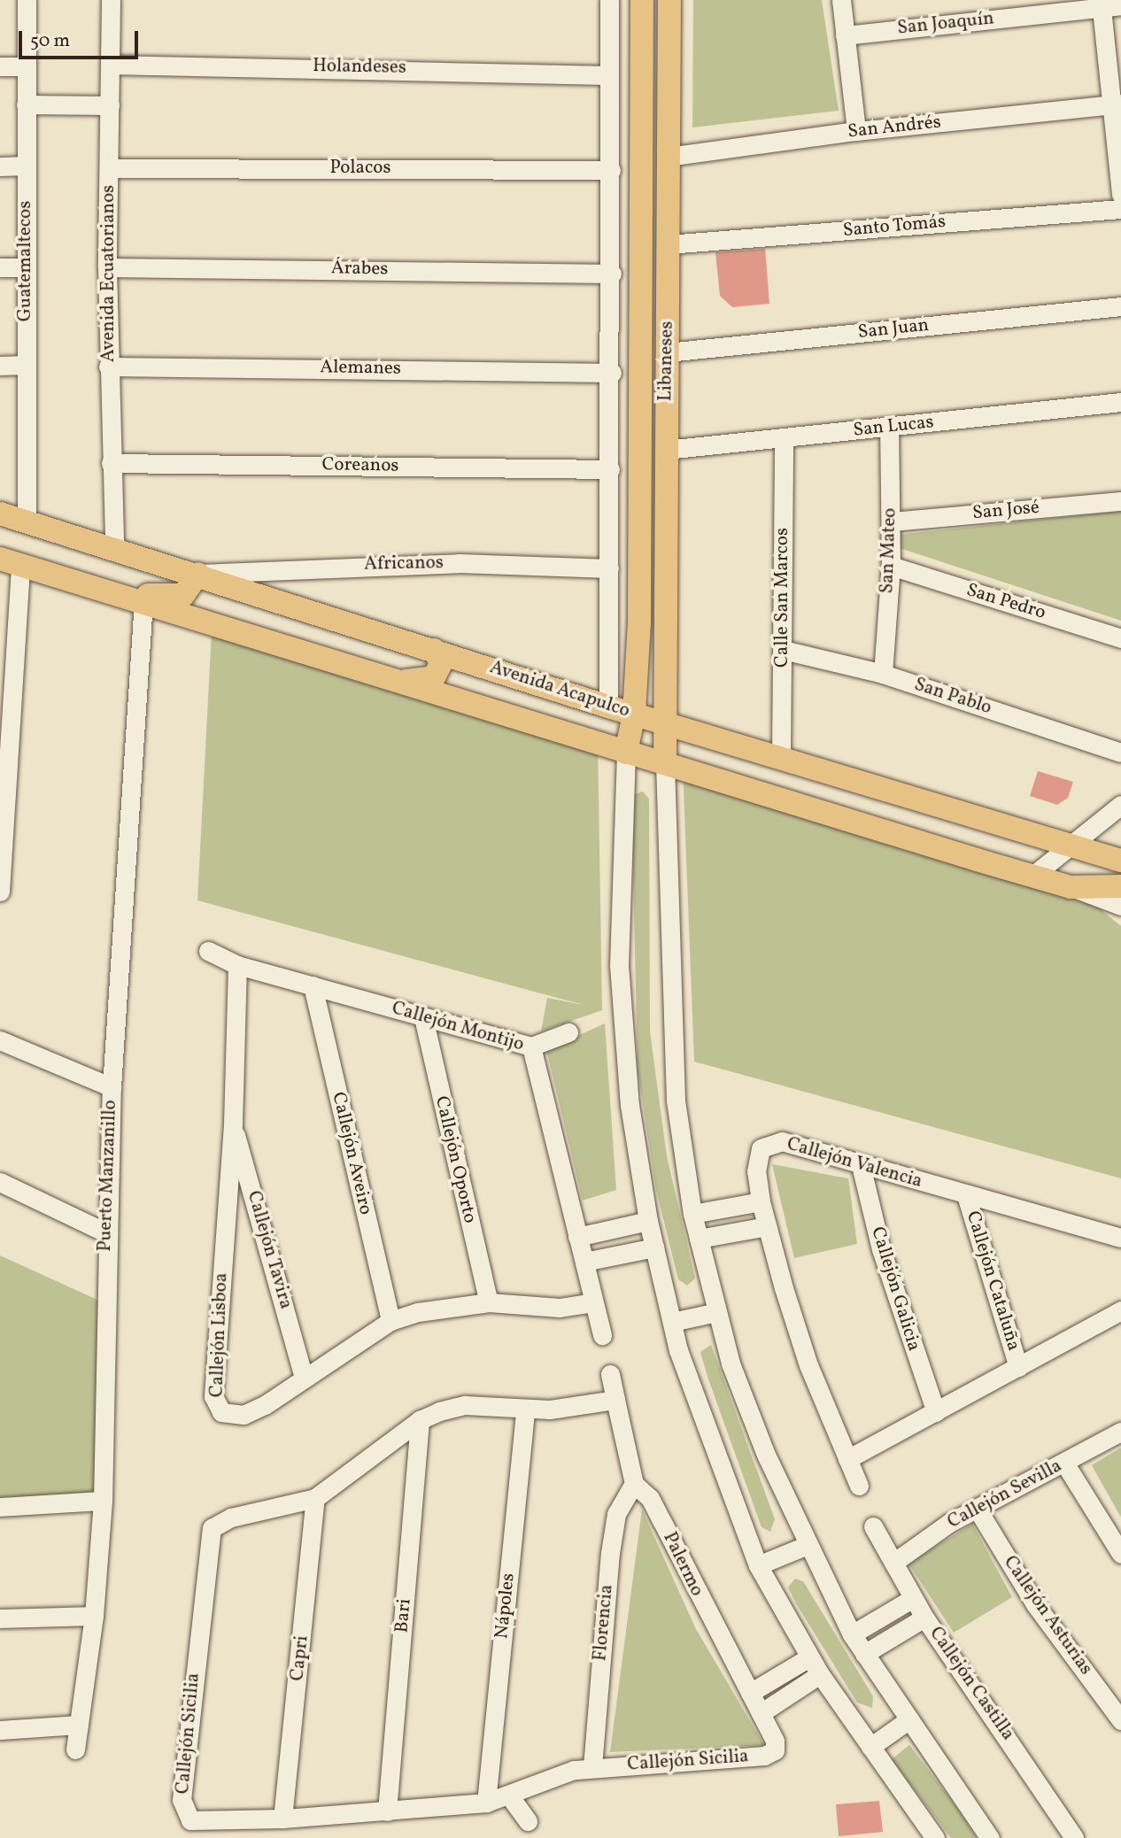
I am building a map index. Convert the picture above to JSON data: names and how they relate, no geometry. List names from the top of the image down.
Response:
{
  "streets": {
    "main road": ["Libaneses", "Avenida Acapulco"],
    "street": [
      "San Joaquín",
      "Holandeses",
      "San Andrés",
      "Polacos",
      "Santo Tomás",
      "Guatemaltecos",
      "Árabes",
      "Avenida Ecuatorianos",
      "San Juan",
      "Alemanes",
      "San Lucas",
      "Coreanos",
      "San José",
      "San Mateo",
      "Africanos",
      "Calle San Marcos",
      "San Pedro",
      "San Pablo",
      "Callejón Montijo",
      "Callejón Aveiro",
      "Callejón Oporto",
      "Callejón Valencia",
      "Puerto Manzanillo",
      "Callejón Tavira",
      "Callejón Cataluña",
      "Callejón Galicia",
      "Callejón Lisboa",
      "Callejón Sevilla",
      "Palermo",
      "Nápoles",
      "Bari",
      "Callejón Asturias",
      "Florencia",
      "Capri",
      "Callejón Castilla",
      "Callejón Sicilia"
    ]
  },
  "crossings": [
    ["Holandeses", "Avenida Ecuatorianos"],
    ["San Andrés", "Libaneses"],
    ["Polacos", "Avenida Ecuatorianos"],
    ["Santo Tomás", "Libaneses"],
    ["Guatemaltecos", "Avenida Acapulco"],
    ["Árabes", "Avenida Ecuatorianos"],
    ["Avenida Ecuatorianos", "Alemanes"],
    ["Avenida Ecuatorianos", "Coreanos"],
    ["Avenida Ecuatorianos", "Avenida Acapulco"],
    ["San Juan", "Libaneses"],
    ["Libaneses", "San Lucas"],
    ["Libaneses", "Avenida Acapulco"],
    ["San Lucas", "San Mateo"],
    ["San Lucas", "Calle San Marcos"],
    ["San José", "San Mateo"],
    ["San Mateo", "San Pedro"],
    ["San Mateo", "San Pablo"],
    ["Africanos", "Avenida Acapulco"],
    ["Calle San Marcos", "Avenida Acapulco"],
    ["Calle San Marcos", "San Pablo"],
    ["Callejón Montijo", "Callejón Aveiro"],
    ["Callejón Montijo", "Callejón Oporto"],
    ["Callejón Montijo", "Callejón Lisboa"],
    ["Callejón Aveiro", "Callejón Lisboa"],
    ["Callejón Oporto", "Callejón Lisboa"],
    ["Callejón Valencia", "Callejón Cataluña"],
    ["Callejón Valencia", "Callejón Galicia"],
    ["Callejón Tavira", "Callejón Lisboa"],
    ["Callejón Sevilla", "Callejón Asturias"],
    ["Callejón Sevilla", "Callejón Castilla"],
    ["Palermo", "Florencia"],
    ["Palermo", "Callejón Sicilia"],
    ["Nápoles", "Callejón Sicilia"],
    ["Bari", "Callejón Sicilia"],
    ["Florencia", "Callejón Sicilia"],
    ["Capri", "Callejón Sicilia"]
  ],
  "scale_bar": "50 m"
}
